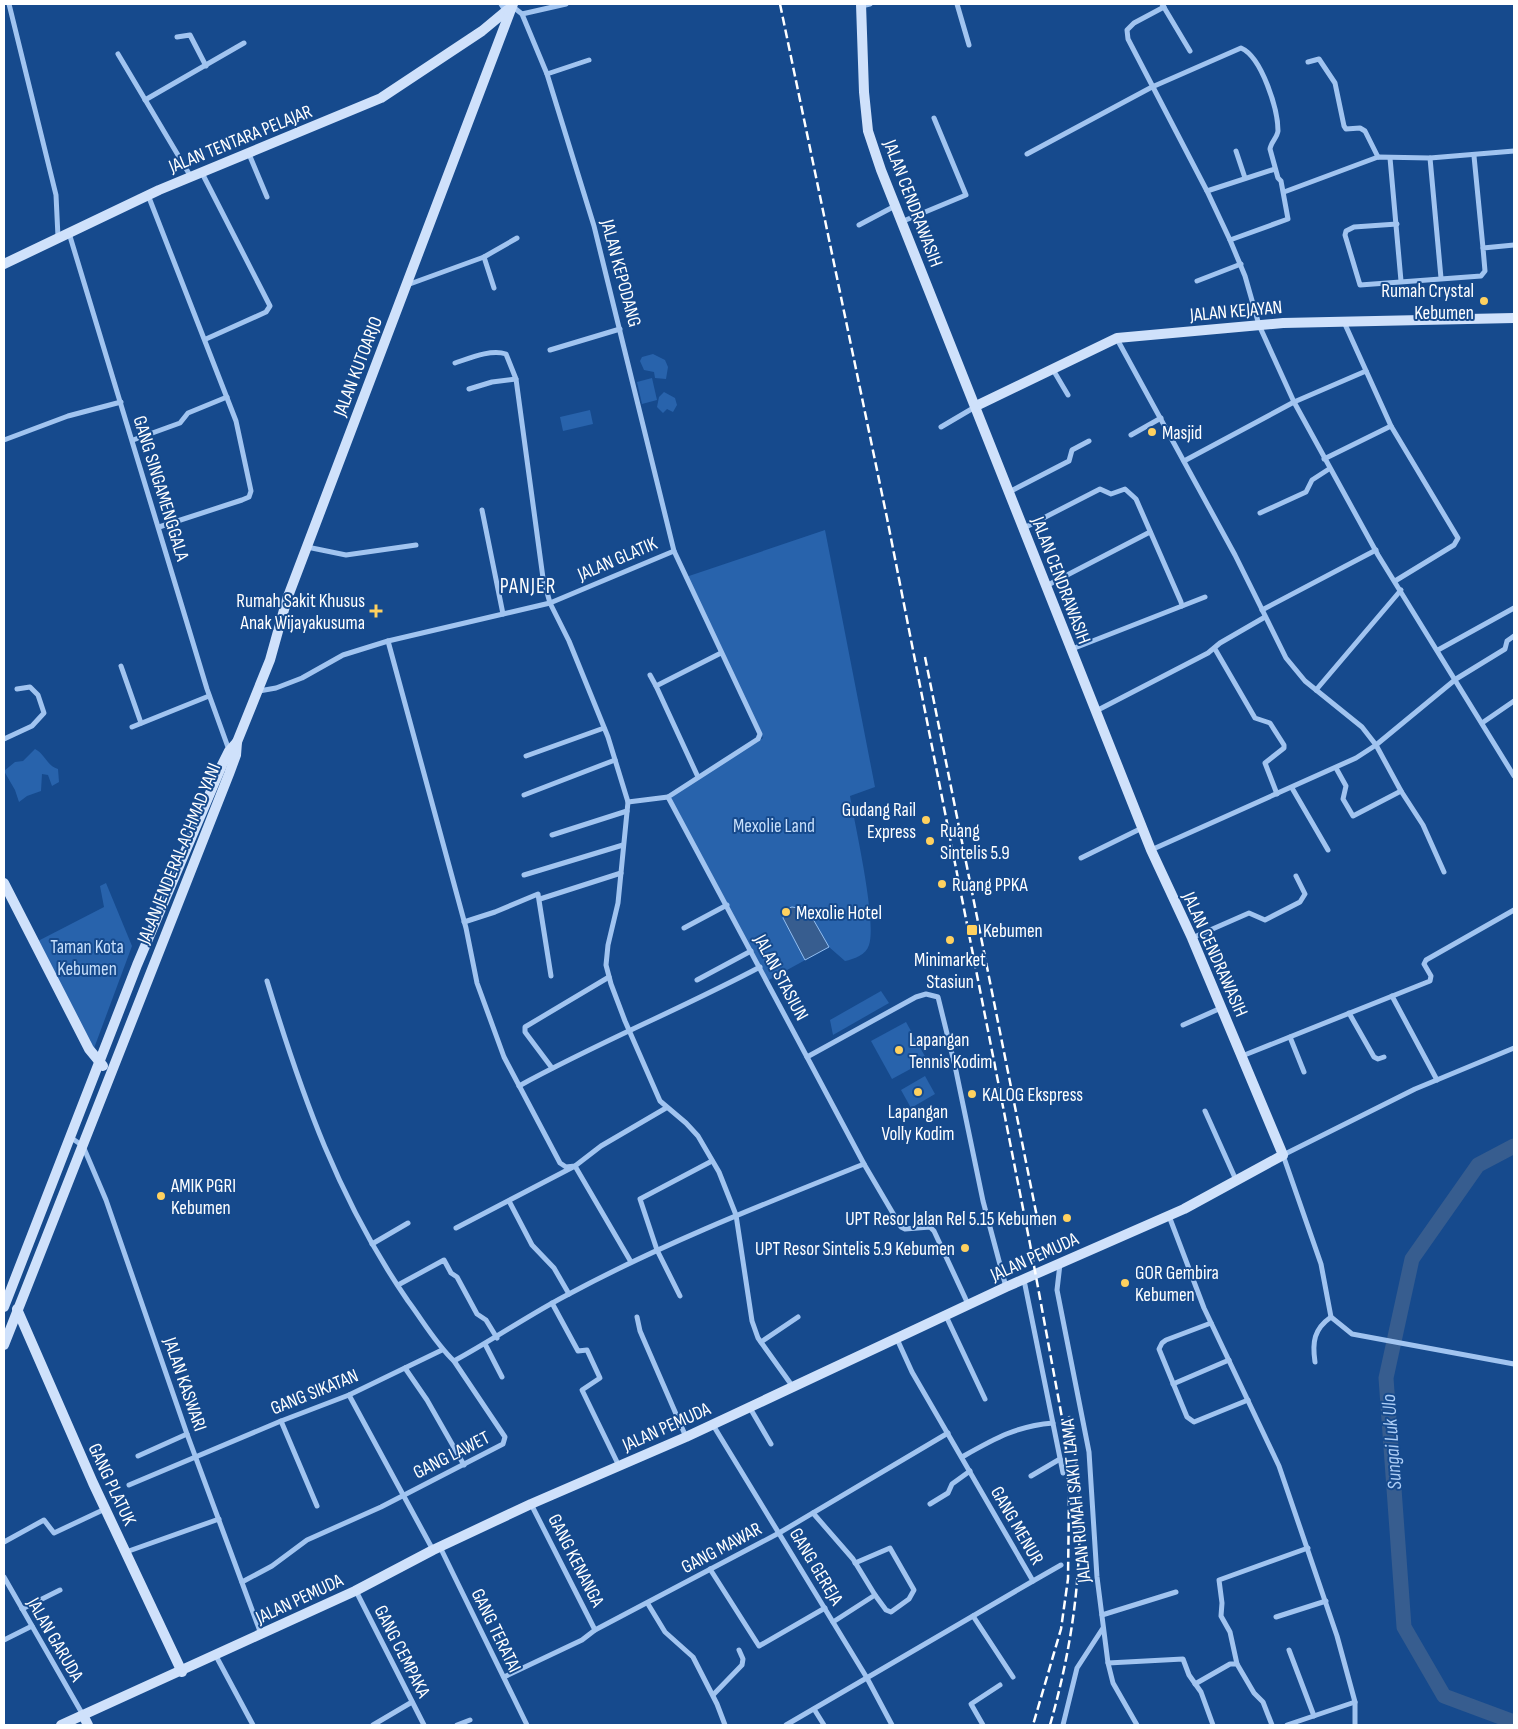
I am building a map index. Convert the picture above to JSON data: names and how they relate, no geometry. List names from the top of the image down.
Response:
{
  "streets": {
    "main road": [
      "JALAN TENTARA PELAJAR",
      "JALAN CENDRAWASIH",
      "JALAN KEJAYAN",
      "JALAN KUTOARJO",
      "JALAN JENDERAL ACHMAD YANI",
      "JALAN PEMUDA",
      "GANG PLATUK"
    ],
    "street": [
      "JALAN KEPODANG",
      "GANG SINGAMENGGALA",
      "JALAN GLATIK",
      "JALAN STASIUN",
      "JALAN KASWARI",
      "GANG SIKATAN",
      "GANG LAWET",
      "JALAN RUMAH SAKIT LAMA",
      "GANG MENUR",
      "GANG MAWAR",
      "GANG KENANGA",
      "GANG GEREJA",
      "GANG TERATAI",
      "JALAN GARUDA",
      "GANG CEMPAKA"
    ]
  },
  "crossings": [
    ["JALAN TENTARA PELAJAR", "JALAN KEPODANG"],
    ["JALAN TENTARA PELAJAR", "JALAN KUTOARJO"],
    ["JALAN TENTARA PELAJAR", "GANG SINGAMENGGALA"],
    ["JALAN CENDRAWASIH", "JALAN KEJAYAN"],
    ["JALAN CENDRAWASIH", "JALAN PEMUDA"],
    ["JALAN KEPODANG", "JALAN KUTOARJO"],
    ["JALAN KEPODANG", "JALAN GLATIK"],
    ["JALAN KUTOARJO", "JALAN GLATIK"],
    ["JALAN KUTOARJO", "JALAN JENDERAL ACHMAD YANI"],
    ["GANG SINGAMENGGALA", "JALAN JENDERAL ACHMAD YANI"],
    ["JALAN JENDERAL ACHMAD YANI", "JALAN KASWARI"],
    ["JALAN JENDERAL ACHMAD YANI", "GANG PLATUK"],
    ["JALAN STASIUN", "JALAN PEMUDA"],
    ["JALAN PEMUDA", "JALAN KASWARI"],
    ["JALAN PEMUDA", "GANG PLATUK"],
    ["JALAN PEMUDA", "JALAN RUMAH SAKIT LAMA"],
    ["JALAN PEMUDA", "GANG MENUR"],
    ["JALAN PEMUDA", "GANG KENANGA"],
    ["JALAN PEMUDA", "GANG GEREJA"],
    ["JALAN PEMUDA", "GANG TERATAI"],
    ["JALAN PEMUDA", "JALAN GARUDA"],
    ["JALAN PEMUDA", "GANG CEMPAKA"],
    ["JALAN KASWARI", "GANG SIKATAN"],
    ["JALAN KASWARI", "GANG LAWET"],
    ["GANG SIKATAN", "GANG TERATAI"],
    ["GANG LAWET", "GANG TERATAI"],
    ["GANG MENUR", "GANG MAWAR"],
    ["GANG MENUR", "GANG GEREJA"],
    ["GANG MAWAR", "GANG KENANGA"],
    ["GANG MAWAR", "GANG GEREJA"],
    ["GANG MAWAR", "GANG TERATAI"]
  ],
  "districts": ["PANJER"],
  "water": ["Sungai Luk Ulo"],
  "parks": ["Mexolie Land", "Taman Kota Kebumen"],
  "places": {
    "other": [
      "Rumah Crystal Kebumen",
      "Masjid",
      "Gudang Rail Express",
      "Ruang Sintelis 5.9",
      "Ruang PPKA",
      "Mexolie Hotel",
      "Minimarket Stasiun",
      "Lapangan Tennis Kodim",
      "Lapangan Volly Kodim",
      "KALOG Ekspress",
      "AMIK PGRI Kebumen",
      "UPT Resor Jalan Rel 5.15 Kebumen",
      "UPT Resor Sintelis 5.9 Kebumen",
      "GOR Gembira Kebumen"
    ],
    "health": ["Rumah Sakit Khusus Anak Wijayakusuma"],
    "transit": ["Kebumen"]
  }
}
